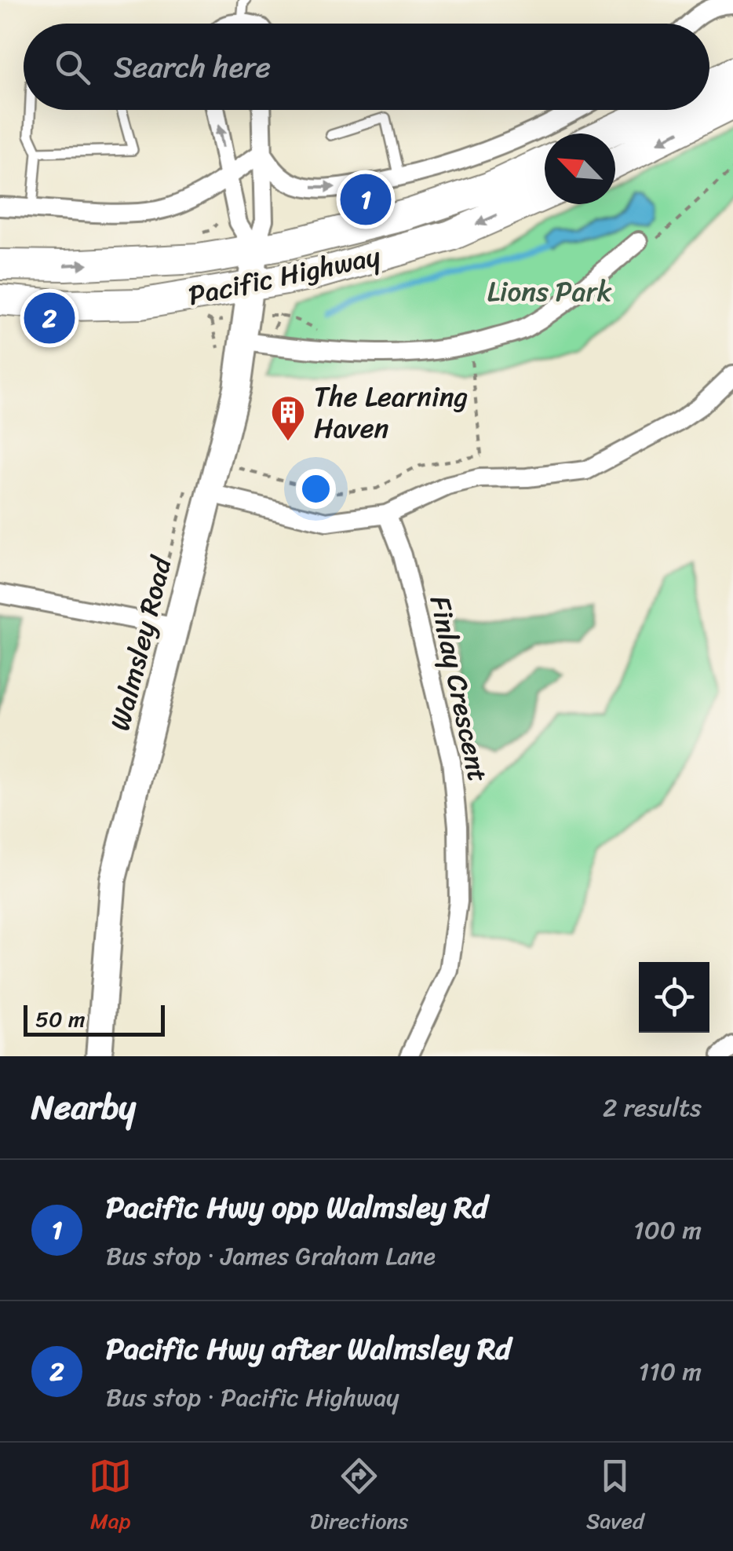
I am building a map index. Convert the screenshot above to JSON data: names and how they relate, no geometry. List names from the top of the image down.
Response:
{
  "streets": {
    "main road": ["Pacific Highway"],
    "street": ["Walmsley Road", "Finlay Crescent"]
  },
  "crossings": [
    ["Pacific Highway", "Walmsley Road"]
  ],
  "parks": ["Lions Park"],
  "places": {
    "building": ["The Learning Haven"]
  },
  "scale_bar": "50 m",
  "north": "top left",
  "page": {
    "search": "Search here",
    "pins": ["1", "2"],
    "scale": "50 m",
    "heading": ["Nearby", "2 results"],
    "list": [
      {
        "mark": "1",
        "name": "Pacific Hwy opp Walmsley Rd",
        "note": "Bus stop · James Graham Lane",
        "value": "100 m"
      },
      {
        "mark": "2",
        "name": "Pacific Hwy after Walmsley Rd",
        "note": "Bus stop · Pacific Highway",
        "value": "110 m"
      }
    ],
    "nav": ["Map", "Directions", "Saved"]
  }
}
